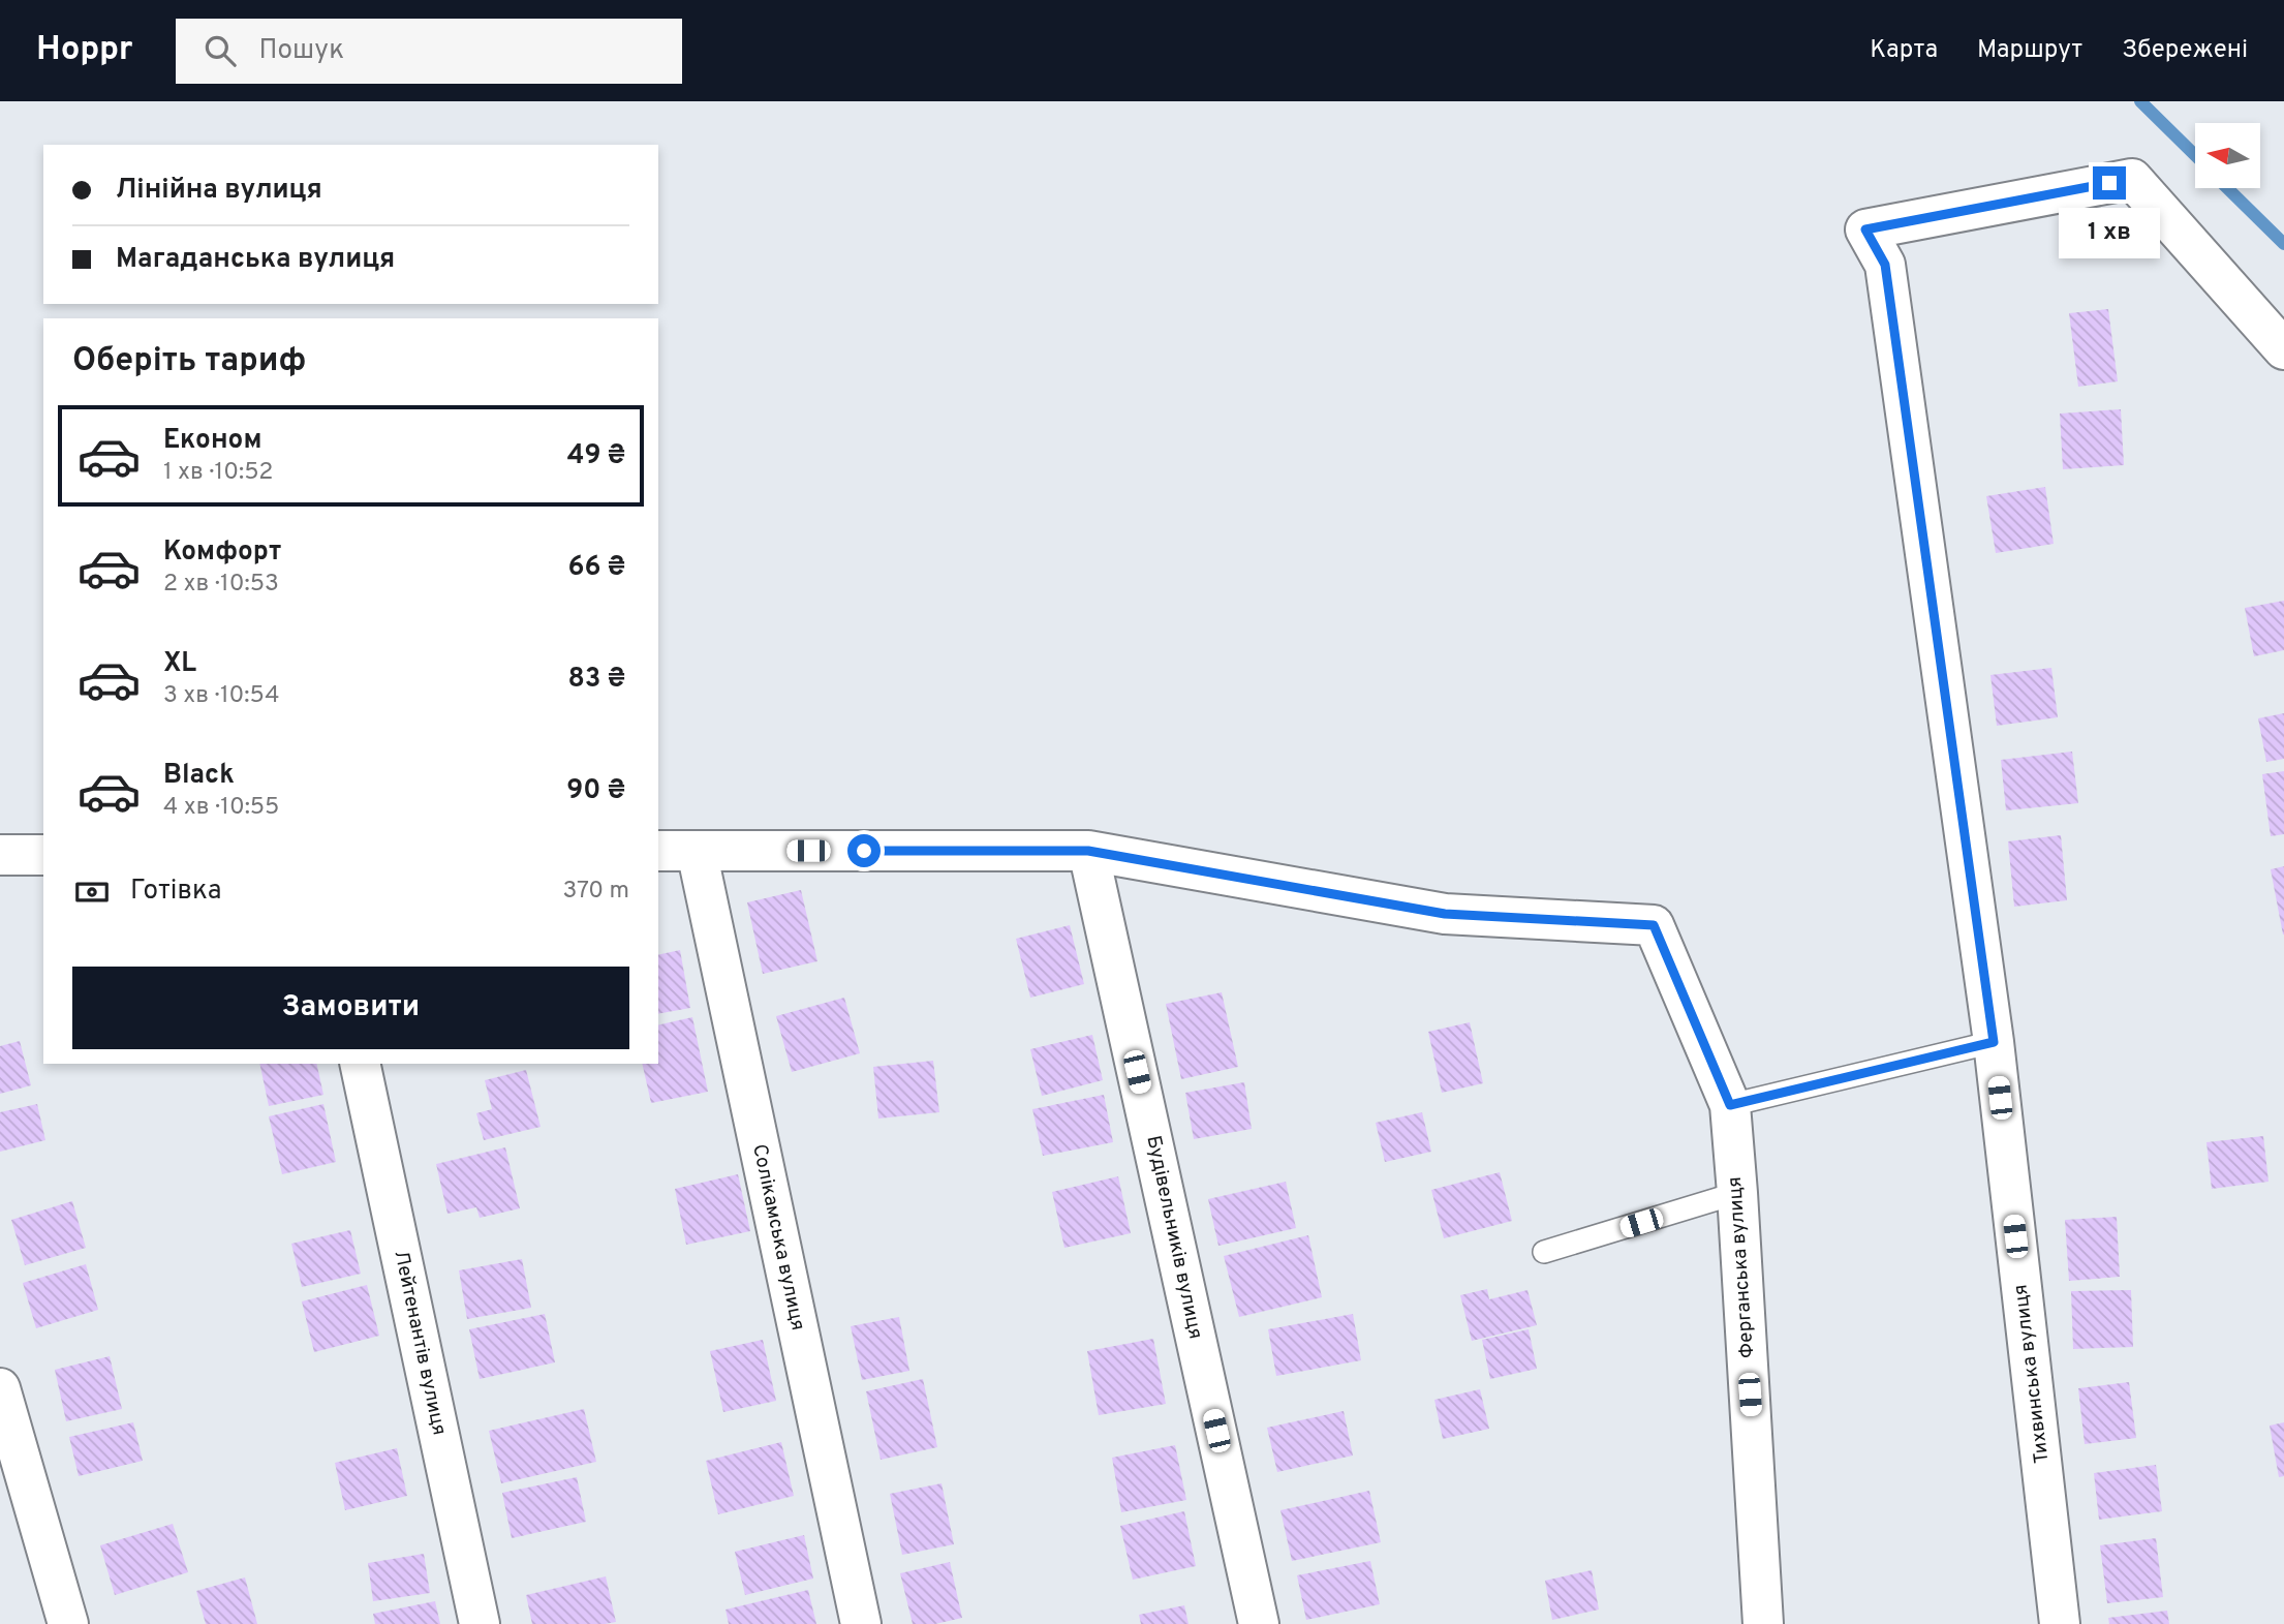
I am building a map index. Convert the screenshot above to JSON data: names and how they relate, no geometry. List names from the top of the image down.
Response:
{
  "streets": {
    "street": [
      "Солікамська вулиця",
      "Будівельників вулиця",
      "Ферганська вулиця",
      "Лейтенантів вулиця",
      "Тихвинська вулиця"
    ]
  },
  "crossings": [
    ["Будівельників вулиця", "Ферганська вулиця"]
  ],
  "north": "left",
  "page": {
    "header": "Hoppr",
    "search": "Пошук",
    "nav": ["Карта", "Маршрут", "Збережені"],
    "banner": ["Лінійна вулиця", "Магаданська вулиця"],
    "bubble": "1 хв",
    "heading": "Оберіть тариф",
    "list": [
      {
        "name": "Економ",
        "note": "1 хв · 10:52",
        "value": "49 ₴"
      },
      {
        "name": "Комфорт",
        "note": "2 хв · 10:53",
        "value": "66 ₴"
      },
      {
        "name": "XL",
        "note": "3 хв · 10:54",
        "value": "83 ₴"
      },
      {
        "name": "Black",
        "note": "4 хв · 10:55",
        "value": "90 ₴"
      }
    ],
    "pay": ["Готівка", "370 m"],
    "buttons": "Замовити"
  }
}
